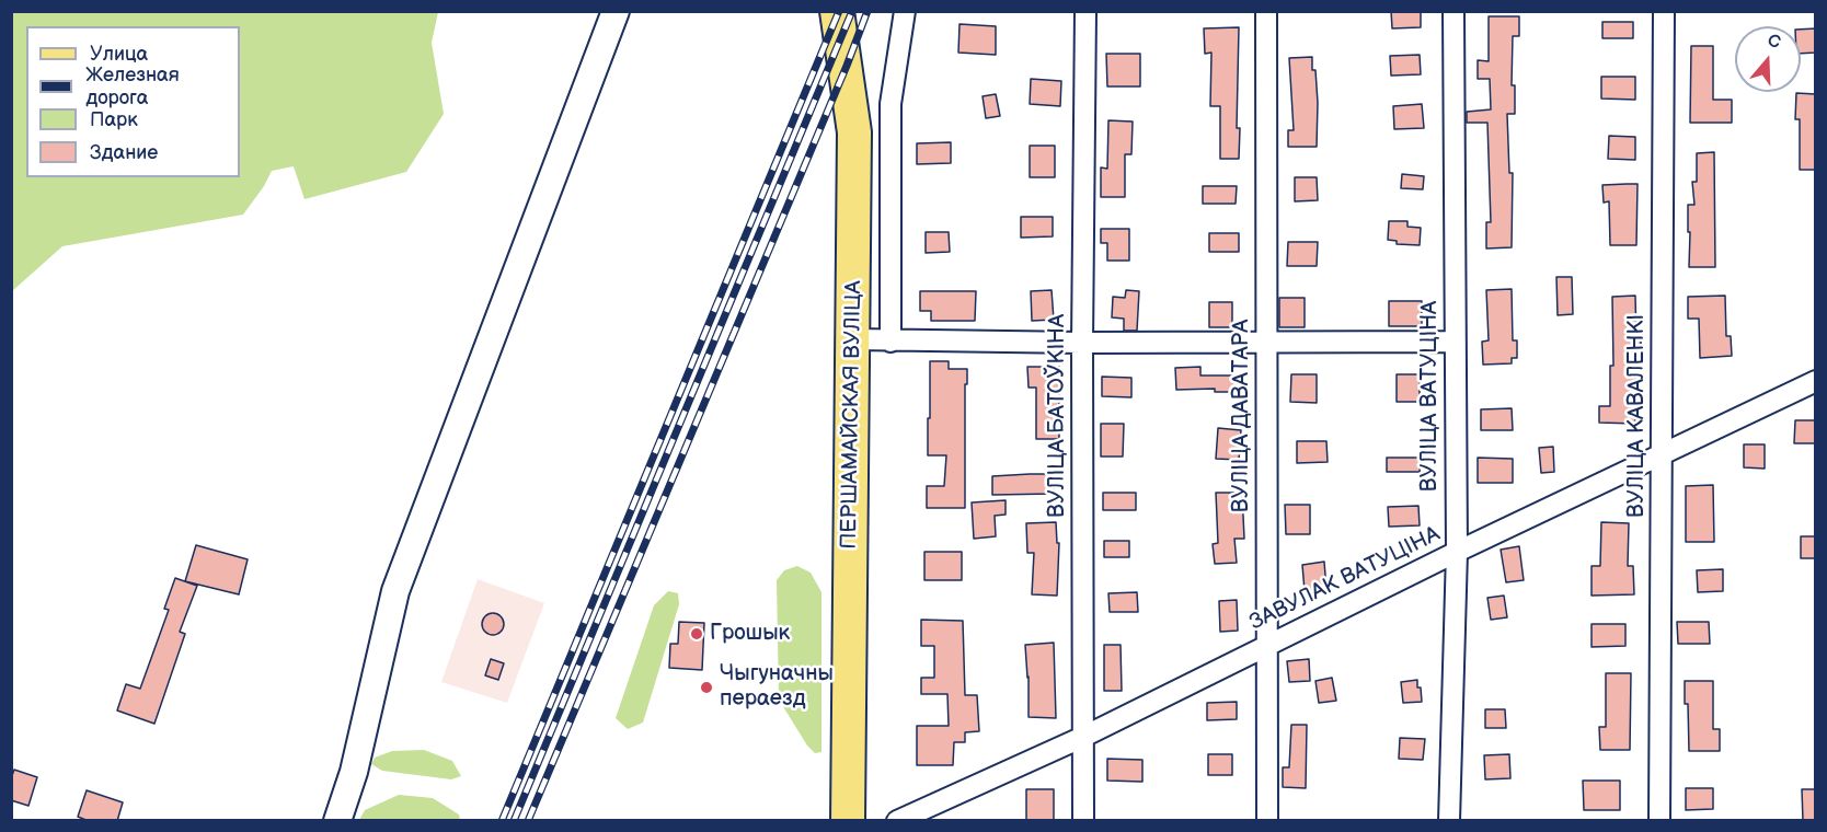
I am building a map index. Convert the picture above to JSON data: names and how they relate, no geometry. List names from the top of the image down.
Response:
{
  "streets": {
    "main road": ["ПЕРШАМАЙСКАЯ ВУЛІЦА"],
    "street": [
      "ВУЛІЦА ВАТУЦІНА",
      "ВУЛІЦА БАТОЎКІНА",
      "ВУЛІЦА ДАВАТАРА",
      "ВУЛІЦА КАВАЛЕНКІ",
      "ЗАВУЛАК ВАТУЦІНА"
    ]
  },
  "crossings": [
    ["ВУЛІЦА ВАТУЦІНА", "ЗАВУЛАК ВАТУЦІНА"],
    ["ВУЛІЦА БАТОЎКІНА", "ЗАВУЛАК ВАТУЦІНА"],
    ["ВУЛІЦА ДАВАТАРА", "ЗАВУЛАК ВАТУЦІНА"],
    ["ВУЛІЦА КАВАЛЕНКІ", "ЗАВУЛАК ВАТУЦІНА"]
  ],
  "places": ["Грошык", "Чыгуначны пераезд"],
  "legend": [
    "Улица",
    "Железная дорога",
    "Парк",
    "Здание"
  ],
  "north": "top"
}
